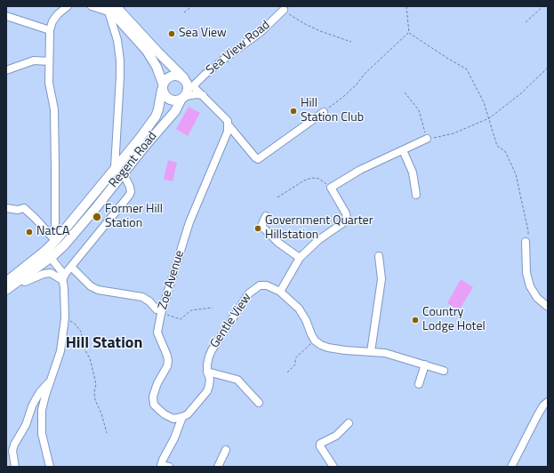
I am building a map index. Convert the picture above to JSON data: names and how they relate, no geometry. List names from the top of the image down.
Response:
{
  "streets": {
    "main road": ["Regent Road"],
    "street": ["Sea View Road", "Zoe Avenue", "Gentle View"]
  },
  "crossings": [
    ["Sea View Road", "Regent Road"],
    ["Zoe Avenue", "Gentle View"]
  ],
  "districts": ["Hill Station"],
  "places": [
    "Sea View",
    "Hill Station Club",
    "Former Hill Station",
    "Government Quarter Hillstation",
    "NatCA",
    "Country Lodge Hotel"
  ]
}
